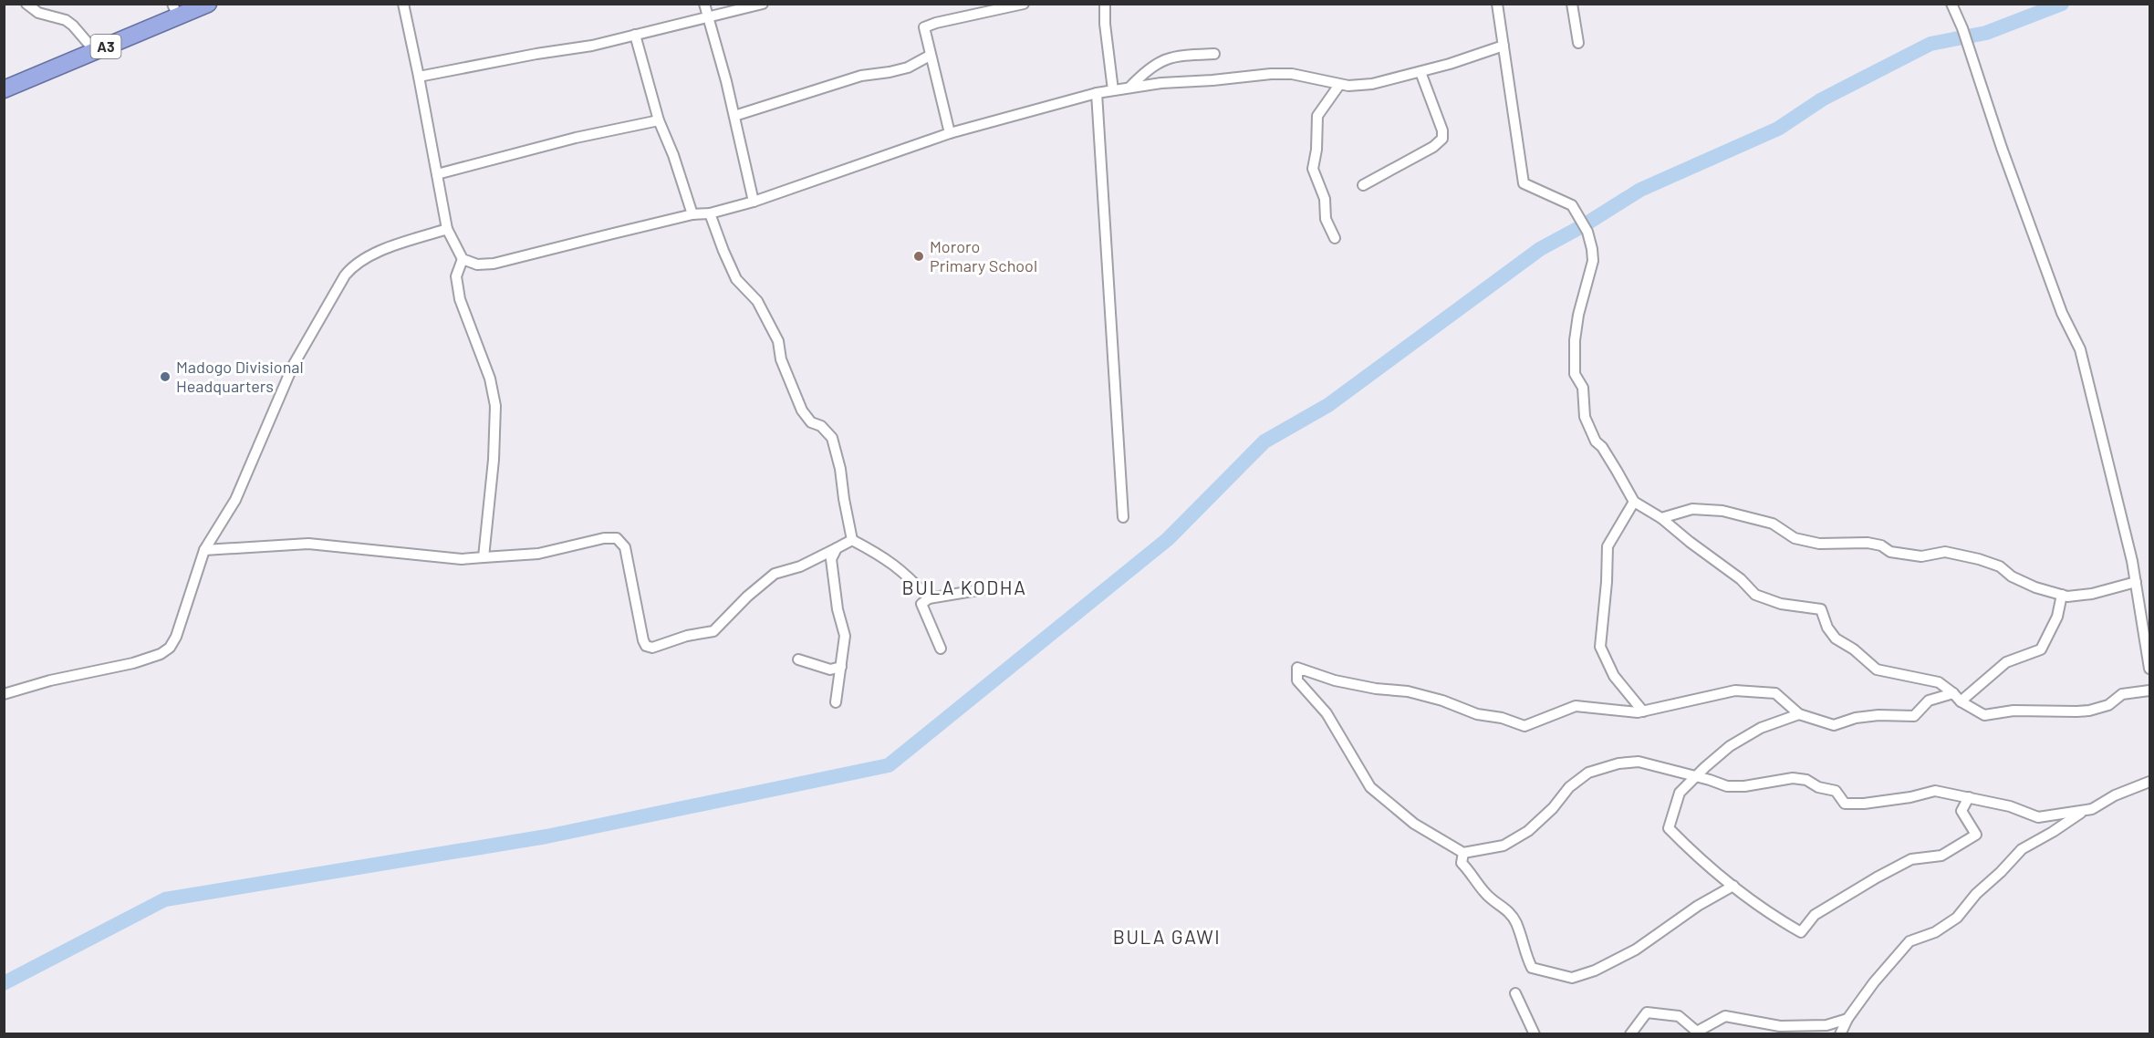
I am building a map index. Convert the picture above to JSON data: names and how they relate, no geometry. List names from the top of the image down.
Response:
{
  "streets": {
    "highway": ["A3"]
  },
  "districts": ["BULA KODHA", "BULA GAWI"],
  "places": ["Mororo Primary School", "Madogo Divisional Headquarters"]
}
